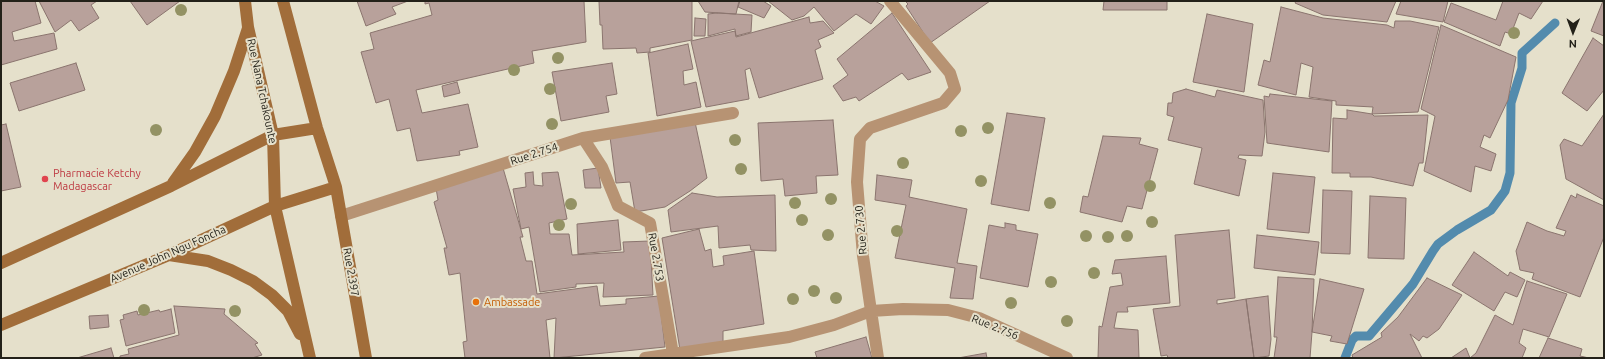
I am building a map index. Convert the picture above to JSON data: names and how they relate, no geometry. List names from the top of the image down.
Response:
{
  "streets": {
    "main road": ["Rue Nana Tchakounte", "Avenue John Ngu Foncha", "Rue 2.397"],
    "street": [
      "Rue 2.754",
      "Rue 2.730",
      "Rue 2.753",
      "Rue 2.756"
    ]
  },
  "crossings": [
    ["Rue Nana Tchakounte", "Avenue John Ngu Foncha"],
    ["Rue 2.754", "Rue 2.753"],
    ["Rue 2.754", "Rue 2.397"],
    ["Rue 2.730", "Rue 2.756"],
    ["Avenue John Ngu Foncha", "Rue 2.397"]
  ],
  "places": ["Pharmacie Ketchy Madagascar", "Ambassade"],
  "north": "bottom"
}
